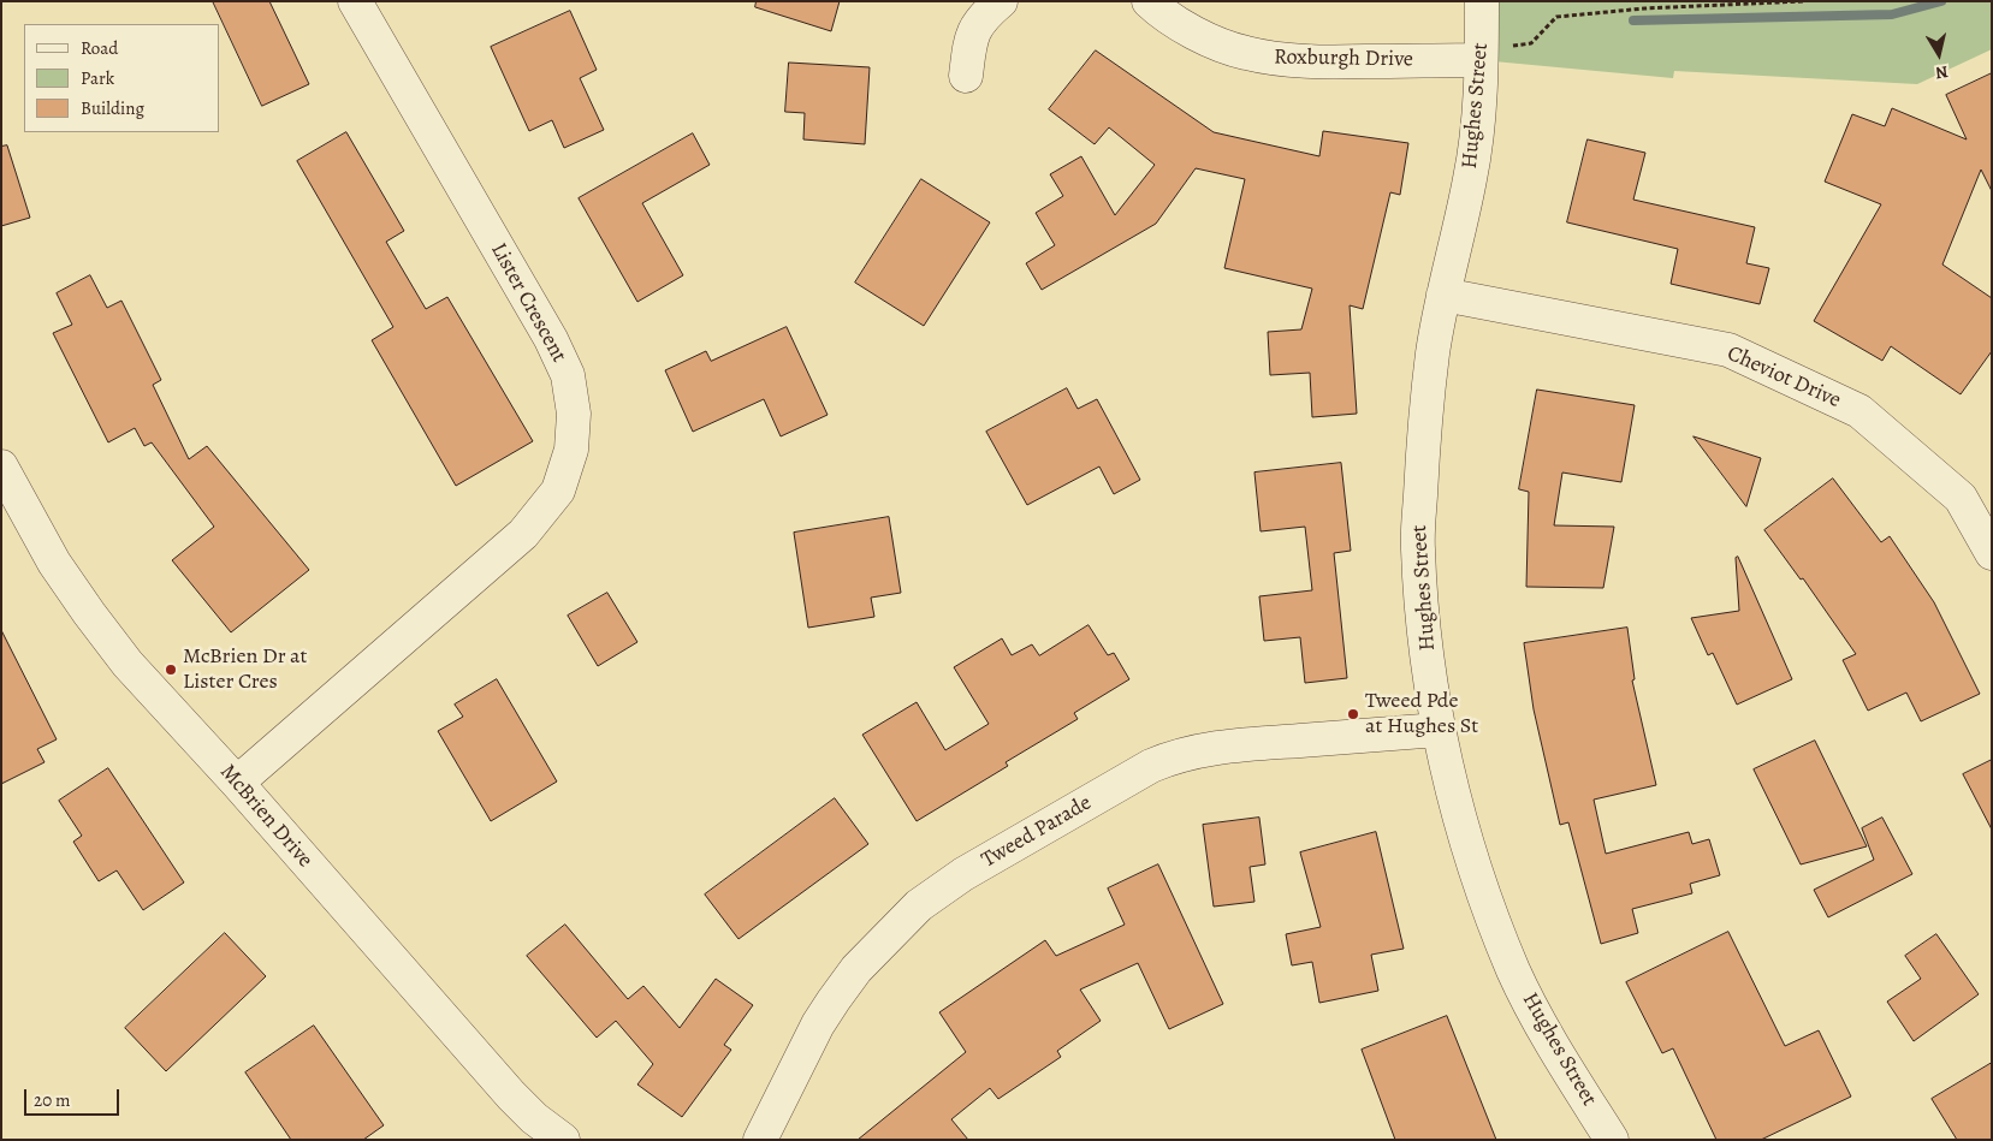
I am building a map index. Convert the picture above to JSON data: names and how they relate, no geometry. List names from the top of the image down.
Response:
{
  "streets": {
    "street": [
      "Roxburgh Drive",
      "Hughes Street",
      "Lister Crescent",
      "Cheviot Drive",
      "McBrien Drive",
      "Tweed Parade"
    ]
  },
  "crossings": [
    ["Roxburgh Drive", "Hughes Street"],
    ["Hughes Street", "Cheviot Drive"],
    ["Hughes Street", "Tweed Parade"],
    ["Lister Crescent", "McBrien Drive"]
  ],
  "places": ["McBrien Dr at Lister Cres", "Tweed Pde at Hughes St"],
  "legend": ["Road", "Park", "Building"],
  "scale_bar": "20 m",
  "north": "bottom"
}
